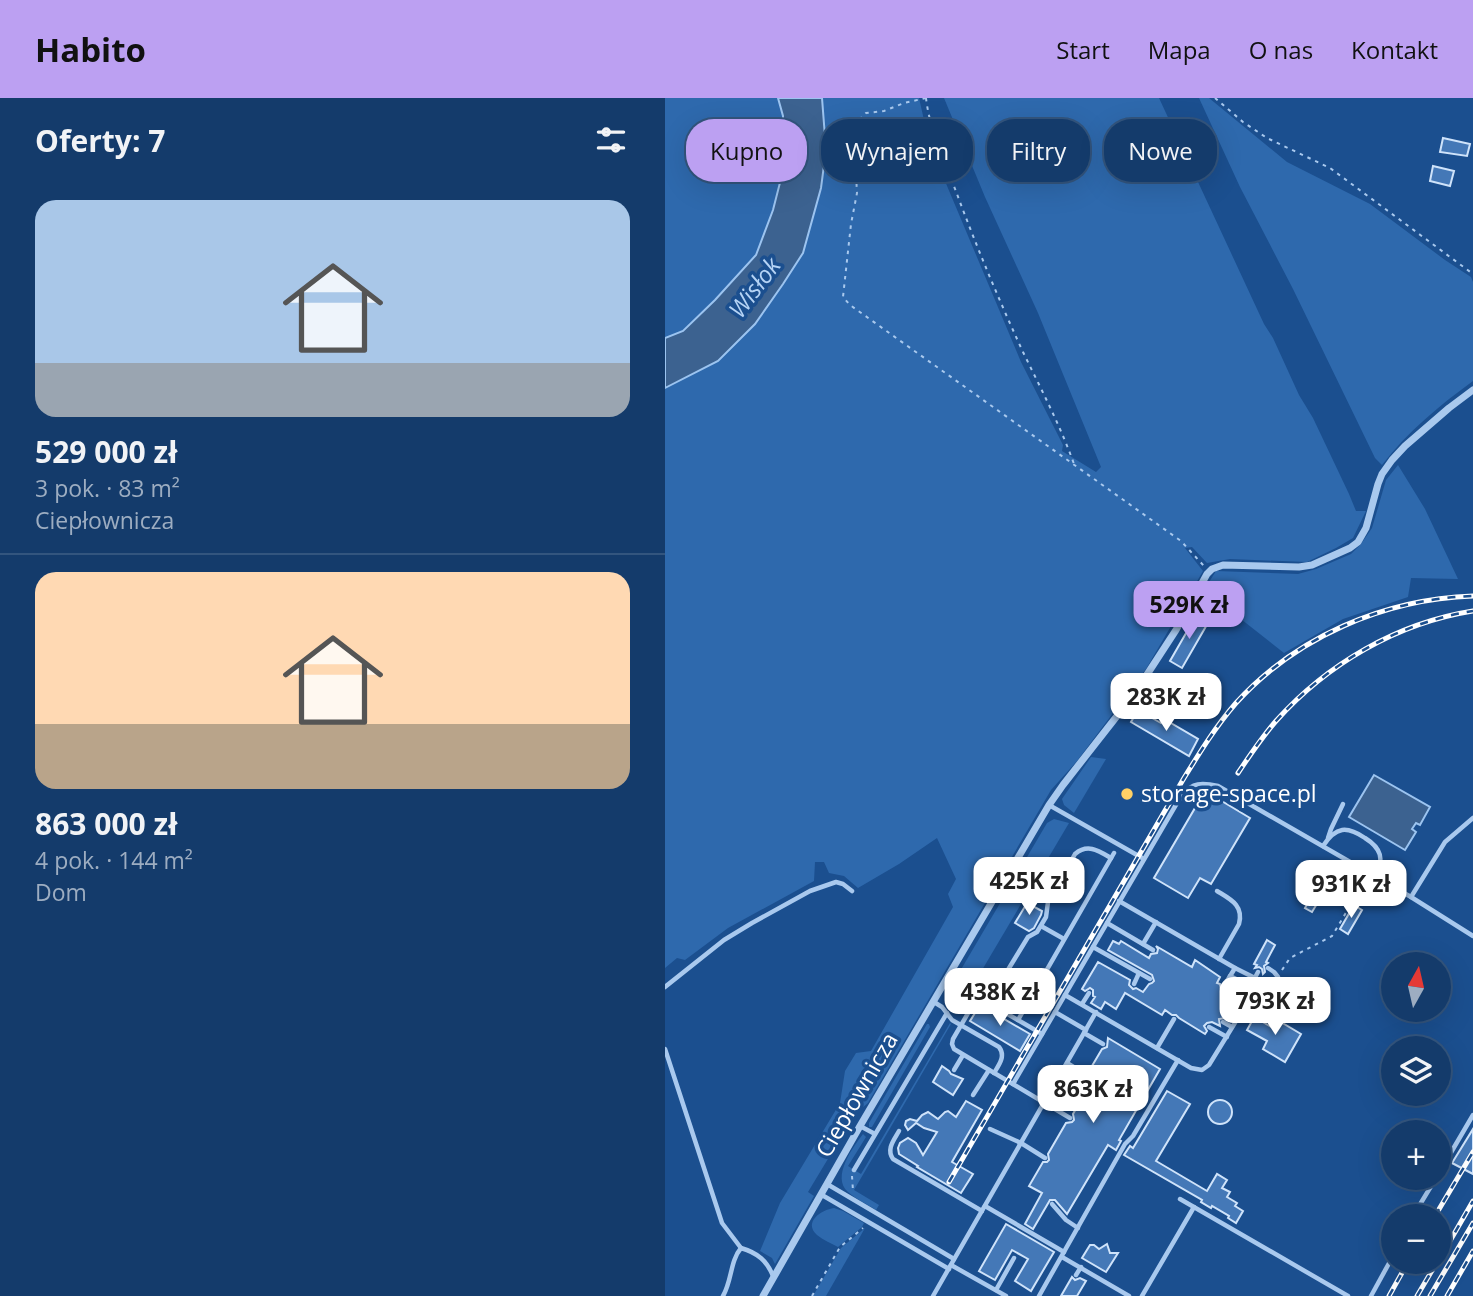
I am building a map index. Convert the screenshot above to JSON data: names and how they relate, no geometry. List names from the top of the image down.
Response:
{
  "streets": {
    "street": ["Ciepłownicza"]
  },
  "water": ["Wisłok"],
  "places": ["storage-space.pl"],
  "north": "top",
  "page": {
    "header": "Habito",
    "nav": [
      "Start",
      "Mapa",
      "O nas",
      "Kontakt"
    ],
    "heading": "Oferty: 7",
    "chip": [
      "Kupno",
      "Wynajem",
      "Filtry",
      "Nowe"
    ],
    "list": [
      {
        "name": "529 000 zł",
        "note": "3 pok. · 83 m² · Ciepłownicza"
      },
      {
        "name": "863 000 zł",
        "note": "4 pok. · 144 m² · Dom"
      }
    ],
    "price": [
      "529K zł",
      "283K zł",
      "425K zł",
      "931K zł",
      "438K zł",
      "793K zł",
      "863K zł"
    ],
    "map_buttons": ["+", "−"]
  }
}
